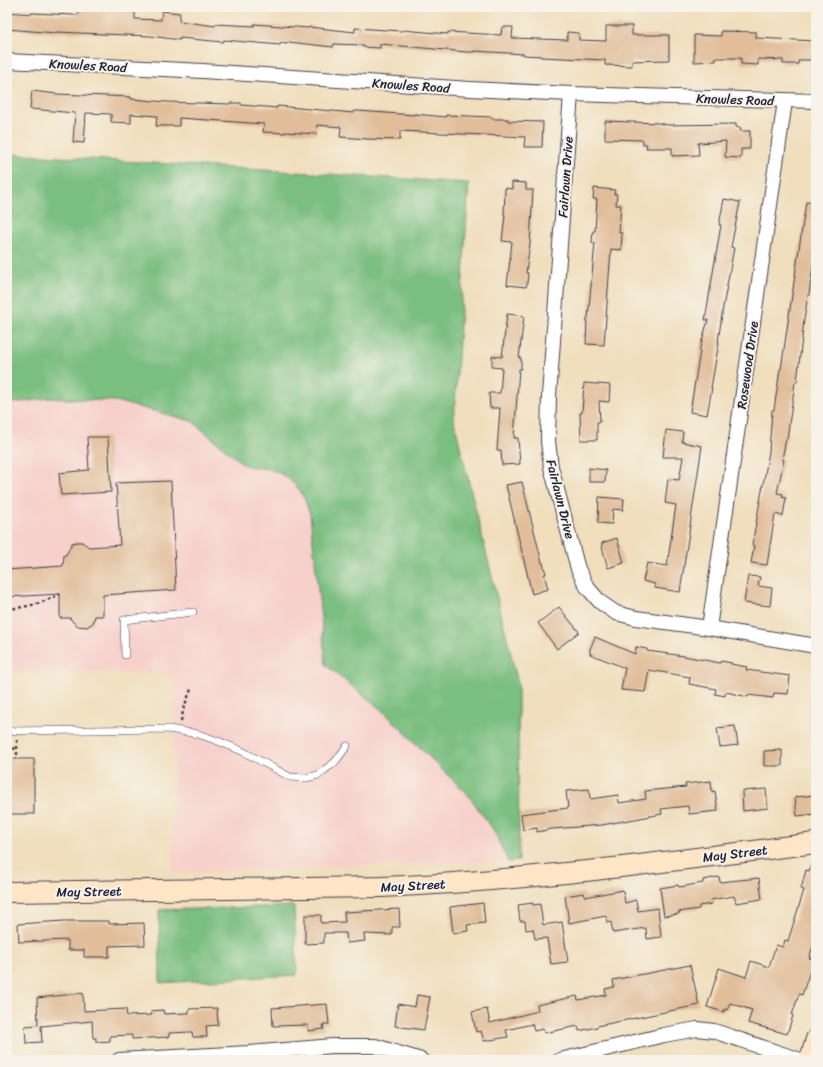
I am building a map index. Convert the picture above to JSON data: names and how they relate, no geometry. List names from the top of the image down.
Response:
{
  "streets": {
    "street": [
      "Knowles Road",
      "Fairlawn Drive",
      "Rosewood Drive",
      "May Street"
    ]
  },
  "crossings": [
    ["Knowles Road", "Fairlawn Drive"],
    ["Knowles Road", "Rosewood Drive"],
    ["Fairlawn Drive", "Rosewood Drive"]
  ]
}
